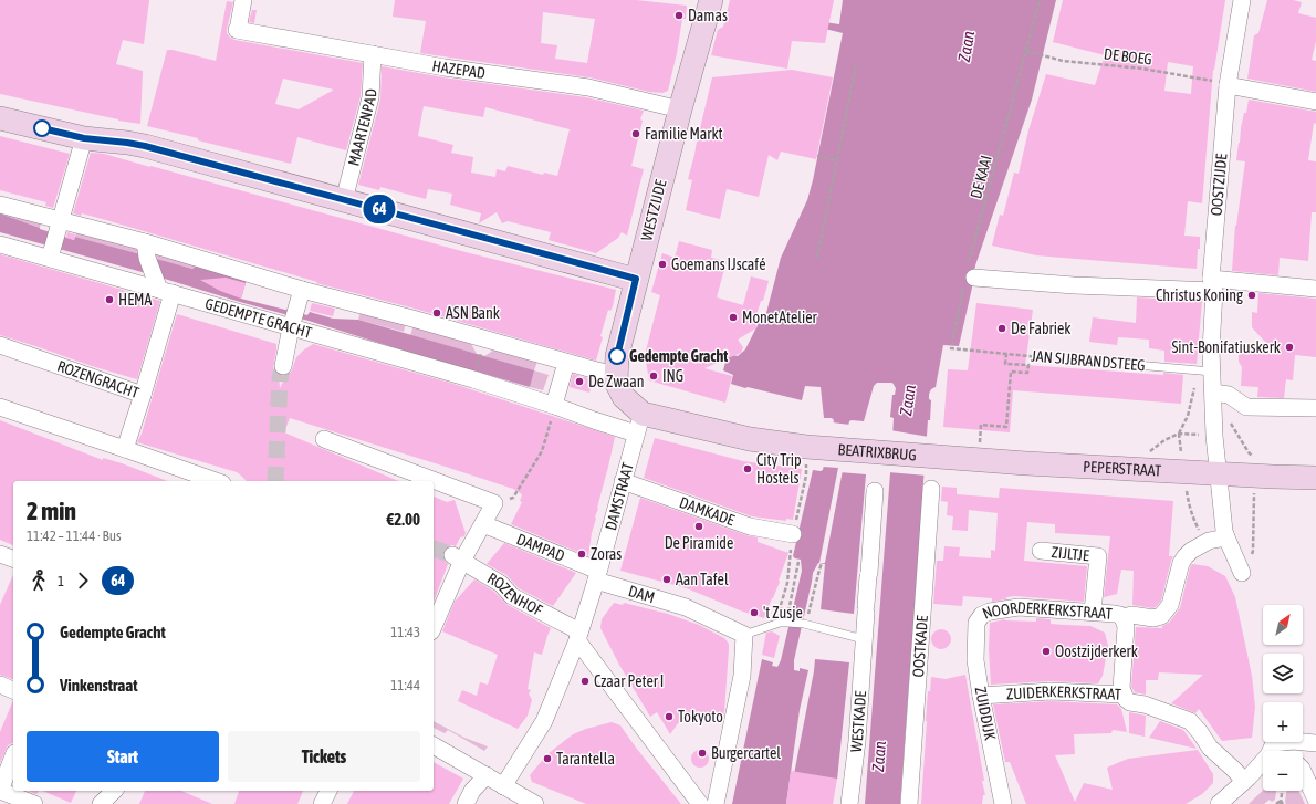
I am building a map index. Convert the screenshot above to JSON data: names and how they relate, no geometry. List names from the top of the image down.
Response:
{
  "streets": {
    "street": [
      "HAZEPAD",
      "MAARTENPAD",
      "OOSTZIJDE",
      "WESTZIJDE",
      "GEDEMPTE GRACHT",
      "ROZENGRACHT",
      "BEATRIXBRUG",
      "PEPERSTRAAT",
      "DAMSTRAAT",
      "DAMKADE",
      "DAMPAD",
      "ZIJLTJE",
      "ROZENHOF",
      "DAM",
      "NOORDERKERKSTRAAT",
      "OOSTKADE",
      "ZUIDERKERKSTRAAT",
      "ZUIDDIJK",
      "WESTKADE"
    ],
    "lane": ["JAN SIJBRANDSTEEG"],
    "path": ["DE BOEG", "DE KAAI"]
  },
  "crossings": [
    ["DE BOEG", "DE KAAI"],
    ["DE BOEG", "OOSTZIJDE"],
    ["HAZEPAD", "MAARTENPAD"],
    ["HAZEPAD", "WESTZIJDE"],
    ["DE KAAI", "JAN SIJBRANDSTEEG"],
    ["OOSTZIJDE", "JAN SIJBRANDSTEEG"],
    ["OOSTZIJDE", "PEPERSTRAAT"],
    ["WESTZIJDE", "GEDEMPTE GRACHT"],
    ["WESTZIJDE", "DAMSTRAAT"],
    ["GEDEMPTE GRACHT", "BEATRIXBRUG"],
    ["GEDEMPTE GRACHT", "DAMSTRAAT"],
    ["BEATRIXBRUG", "PEPERSTRAAT"],
    ["DAMSTRAAT", "DAMKADE"],
    ["DAMSTRAAT", "DAMPAD"],
    ["DAMSTRAAT", "DAM"],
    ["DAMPAD", "DAM"],
    ["ZIJLTJE", "NOORDERKERKSTRAAT"],
    ["NOORDERKERKSTRAAT", "ZUIDDIJK"],
    ["ZUIDERKERKSTRAAT", "ZUIDDIJK"]
  ],
  "water": ["Zaan"],
  "places": [
    "Damas",
    "Familie Markt",
    "Goemans IJscafé",
    "Christus Koning",
    "HEMA",
    "ASN Bank",
    "MonetAtelier",
    "De Fabriek",
    "Sint-Bonifatiuskerk",
    "Gedempte Gracht",
    "ING",
    "De Zwaan",
    "City Trip Hostels",
    "De Piramide",
    "Zoras",
    "Aan Tafel",
    "'t Zusje",
    "Oostzijderkerk",
    "Czaar Peter I",
    "Tokyoto",
    "Burgercartel",
    "Tarantella"
  ],
  "lines": ["bus line 64"],
  "north": "top right",
  "page": {
    "on_map": "64",
    "heading": ["2 min", "11:42 – 11:44 · Bus", "€2.00"],
    "legs": ["1", "64"],
    "map_buttons": ["+", "−"],
    "list": [
      {
        "name": "Gedempte Gracht",
        "value": "11:43"
      },
      {
        "name": "Vinkenstraat",
        "value": "11:44"
      }
    ],
    "buttons": ["Start", "Tickets"]
  }
}
